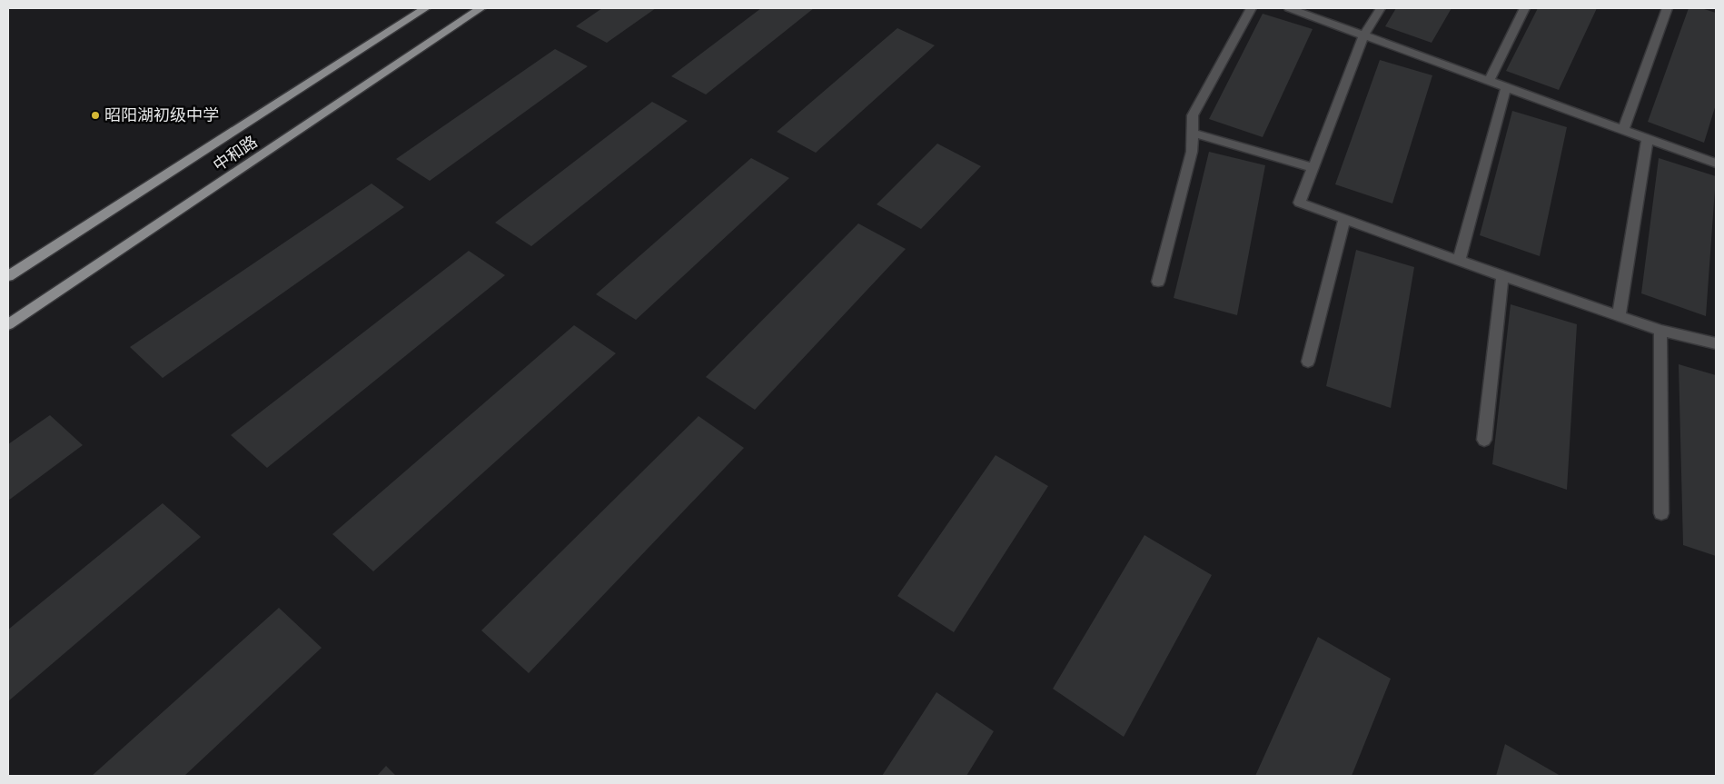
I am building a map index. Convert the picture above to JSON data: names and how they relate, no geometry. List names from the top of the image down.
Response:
{
  "streets": {
    "main road": ["中和路"]
  },
  "places": ["昭阳湖初级中学"]
}
